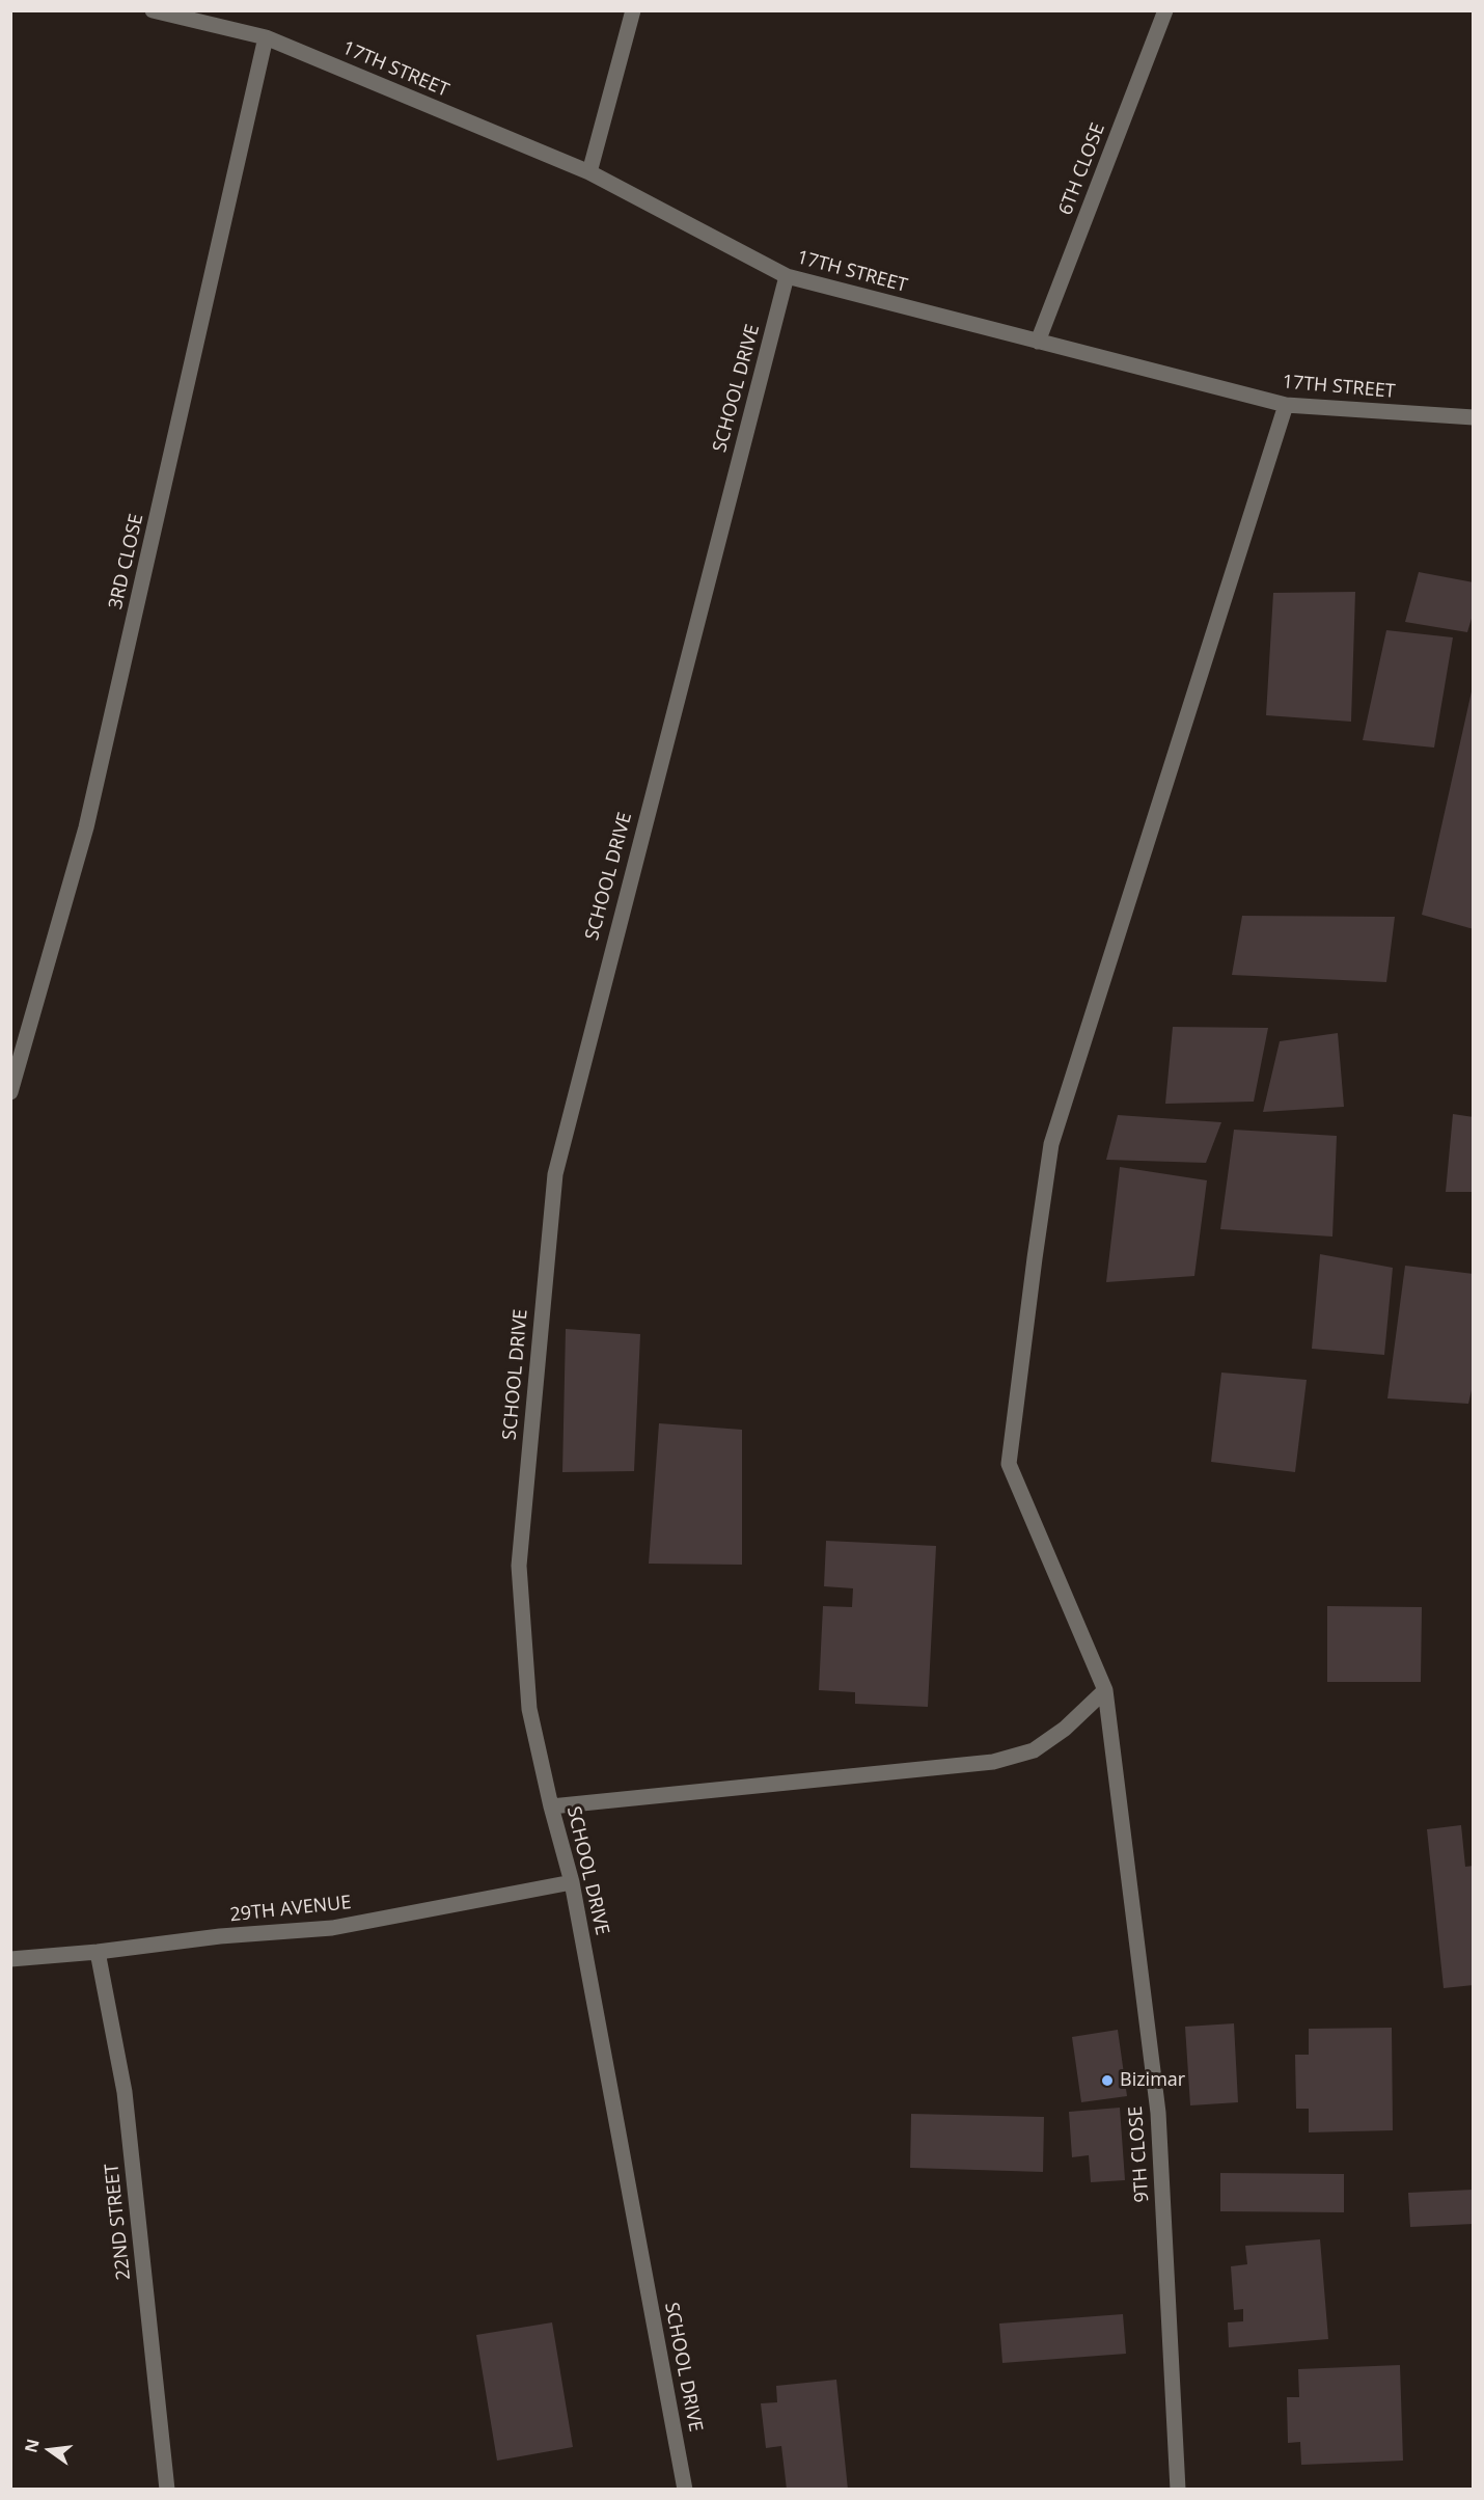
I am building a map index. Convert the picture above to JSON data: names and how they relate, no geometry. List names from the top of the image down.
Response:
{
  "streets": {
    "street": [
      "17TH STREET",
      "6TH CLOSE",
      "SCHOOL DRIVE",
      "3RD CLOSE",
      "29TH AVENUE",
      "9TH CLOSE",
      "22ND STREET"
    ]
  },
  "crossings": [
    ["17TH STREET", "6TH CLOSE"],
    ["17TH STREET", "SCHOOL DRIVE"],
    ["17TH STREET", "3RD CLOSE"],
    ["17TH STREET", "9TH CLOSE"],
    ["SCHOOL DRIVE", "29TH AVENUE"],
    ["29TH AVENUE", "22ND STREET"]
  ],
  "places": ["Bizimar"],
  "north": "left"
}
